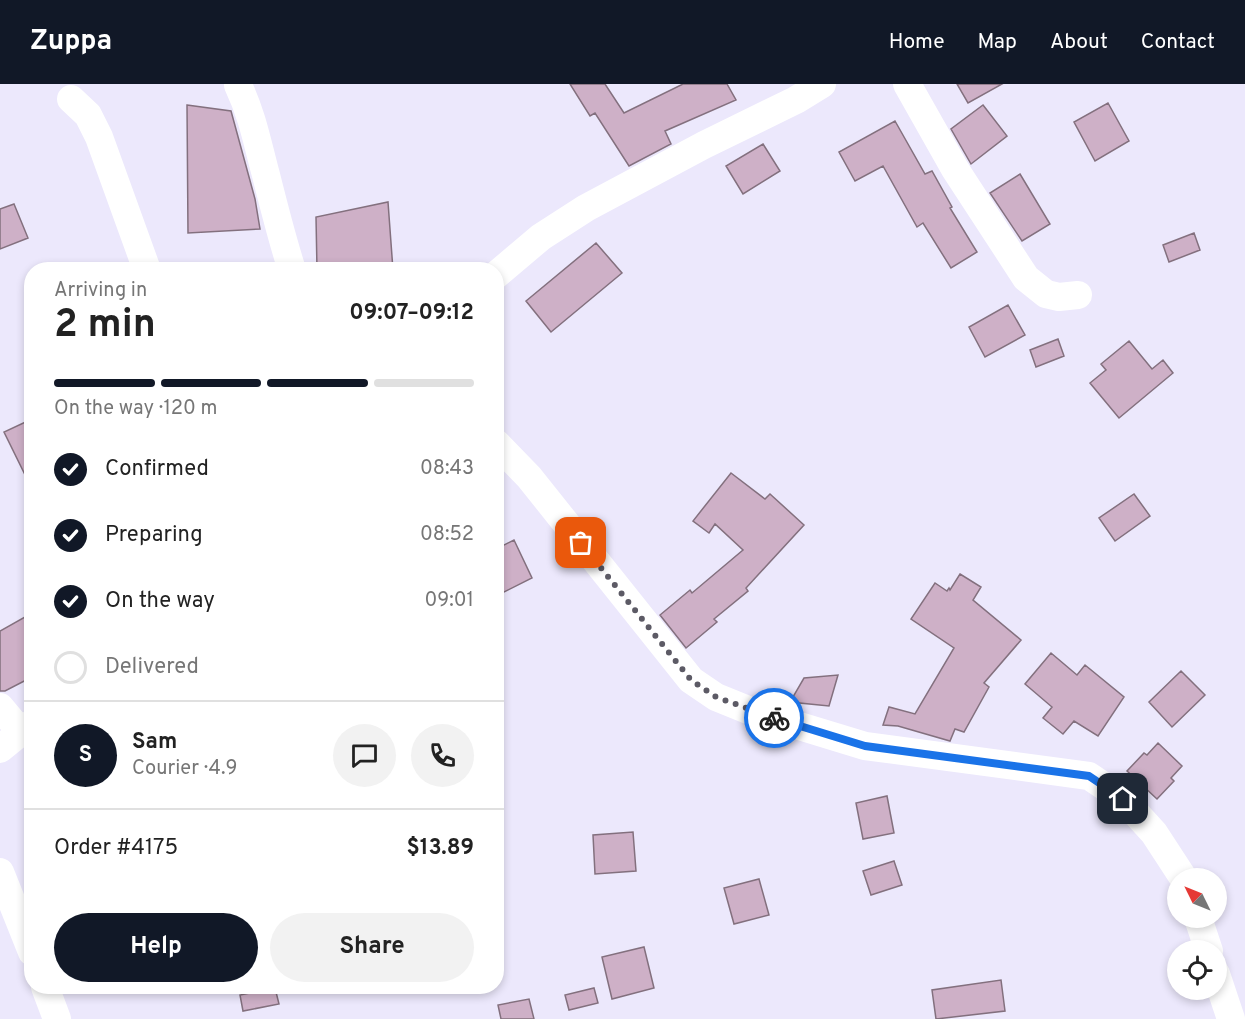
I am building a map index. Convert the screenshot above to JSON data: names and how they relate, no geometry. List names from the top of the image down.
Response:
{
  "north": "top left",
  "page": {
    "header": "Zuppa",
    "nav": [
      "Home",
      "Map",
      "About",
      "Contact"
    ],
    "heading": ["2 min", "Arriving in", "09:07–09:12"],
    "panel": [
      "Sam",
      "Courier · 4.9",
      "Order #4175",
      "$13.89"
    ],
    "bar": "On the way · 120 m",
    "list": [
      ["Confirmed", "08:43"],
      ["Preparing", "08:52"],
      ["On the way", "09:01"],
      "Delivered"
    ],
    "round": "S",
    "buttons": ["Help", "Share"]
  }
}
